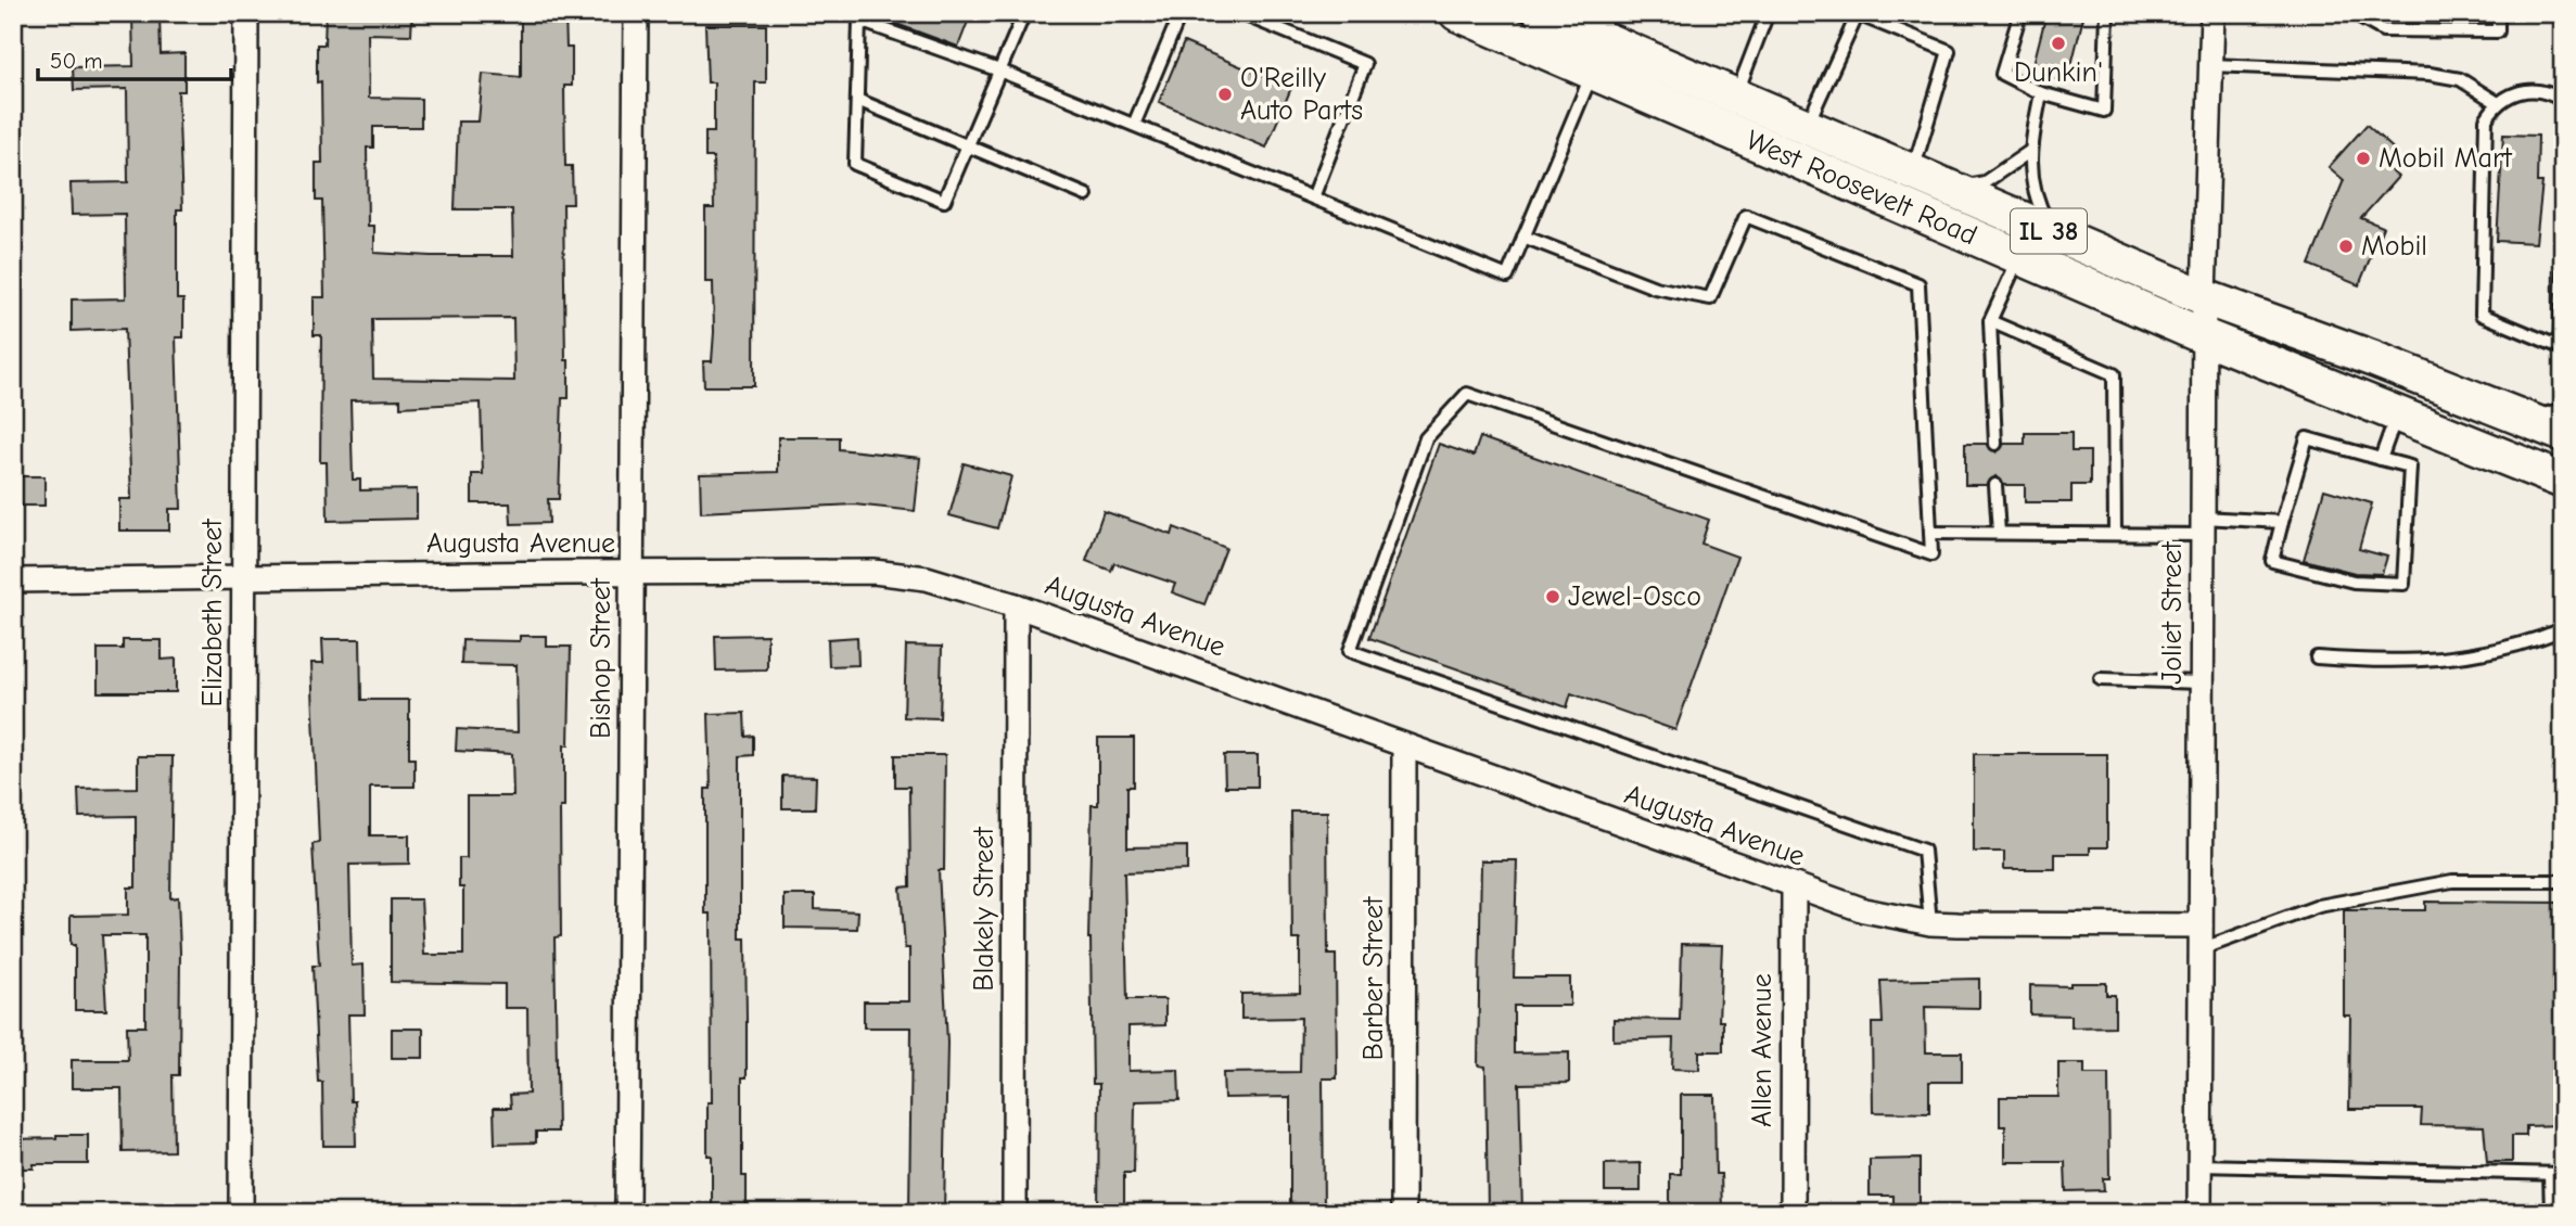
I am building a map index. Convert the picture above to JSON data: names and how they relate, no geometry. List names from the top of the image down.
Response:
{
  "streets": {
    "main road": ["West Roosevelt Road", "IL 38"],
    "street": [
      "Augusta Avenue",
      "Elizabeth Street",
      "Joliet Street",
      "Bishop Street",
      "Blakely Street",
      "Barber Street",
      "Allen Avenue"
    ]
  },
  "crossings": [
    ["West Roosevelt Road", "Joliet Street"],
    ["Augusta Avenue", "Elizabeth Street"],
    ["Augusta Avenue", "Joliet Street"],
    ["Augusta Avenue", "Bishop Street"],
    ["Augusta Avenue", "Blakely Street"],
    ["Augusta Avenue", "Barber Street"],
    ["Augusta Avenue", "Allen Avenue"]
  ],
  "places": [
    "Dunkin'",
    "O'Reilly Auto Parts",
    "Mobil Mart",
    "Mobil",
    "Jewel-Osco"
  ],
  "scale_bar": "50 m"
}
